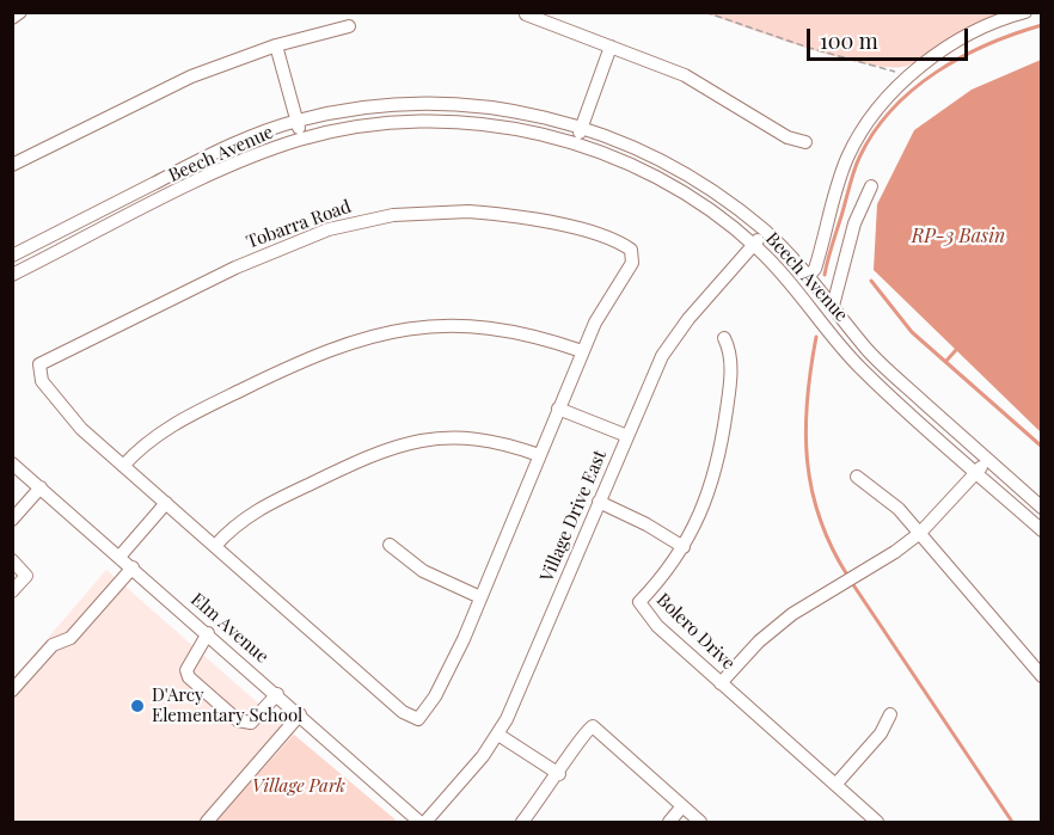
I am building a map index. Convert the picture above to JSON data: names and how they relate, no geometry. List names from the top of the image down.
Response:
{
  "streets": {
    "street": [
      "Beech Avenue",
      "Tobarra Road",
      "Village Drive East",
      "Elm Avenue",
      "Bolero Drive"
    ]
  },
  "crossings": [
    ["Beech Avenue", "Village Drive East"]
  ],
  "water": ["RP-3 Basin"],
  "parks": ["Village Park"],
  "places": ["D'Arcy Elementary School"],
  "scale_bar": "100 m"
}
